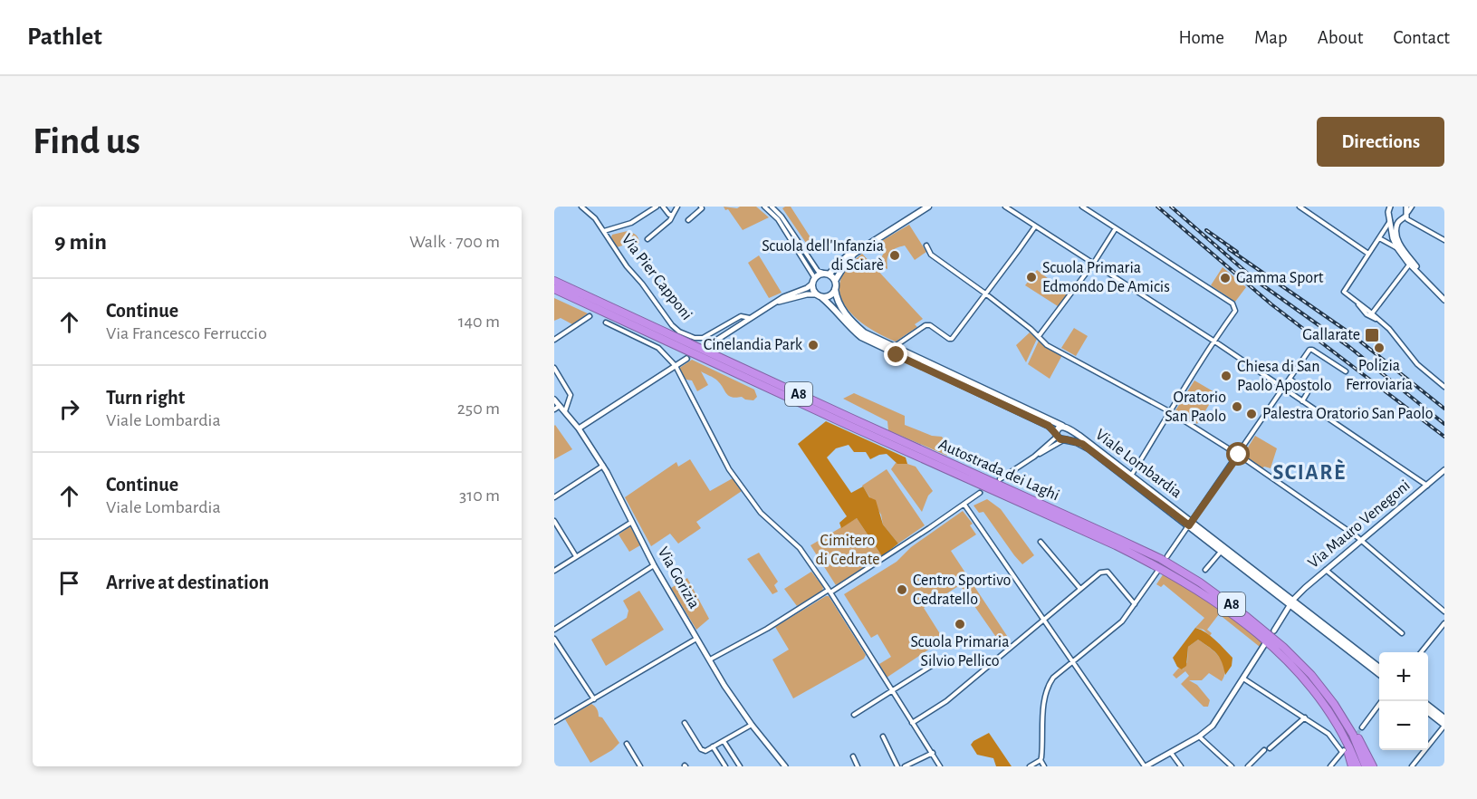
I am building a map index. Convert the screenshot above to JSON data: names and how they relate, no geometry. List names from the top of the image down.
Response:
{
  "streets": {
    "highway": ["A8", "Autostrada dei Laghi"],
    "main road": ["Viale Lombardia"],
    "street": ["Via Pier Capponi", "Via Mauro Venegoni", "Via Gorizia"]
  },
  "crossings": [
    ["Viale Lombardia", "Via Mauro Venegoni"]
  ],
  "districts": ["SCIARÈ"],
  "parks": ["Cimitero di Cedrate"],
  "places": {
    "other": [
      "Scuola dell'Infanzia di Sciarè",
      "Scuola Primaria Edmondo De Amicis",
      "Gamma Sport",
      "Cinelandia Park",
      "Polizia Ferroviaria",
      "Chiesa di San Paolo Apostolo",
      "Oratorio San Paolo",
      "Palestra Oratorio San Paolo",
      "Centro Sportivo Cedratello",
      "Scuola Primaria Silvio Pellico"
    ],
    "transit": ["Gallarate"]
  },
  "page": {
    "header": "Pathlet",
    "nav": [
      "Home",
      "Map",
      "About",
      "Contact"
    ],
    "buttons": "Directions",
    "title": "Find us",
    "heading": ["9 min", "Walk · 700 m"],
    "list": [
      ["Continue", "Via Francesco Ferruccio", "140 m"],
      ["Turn right", "Viale Lombardia", "250 m"],
      ["Continue", "Viale Lombardia", "310 m"],
      "Arrive at destination"
    ],
    "map_buttons": ["+", "−"]
  }
}
